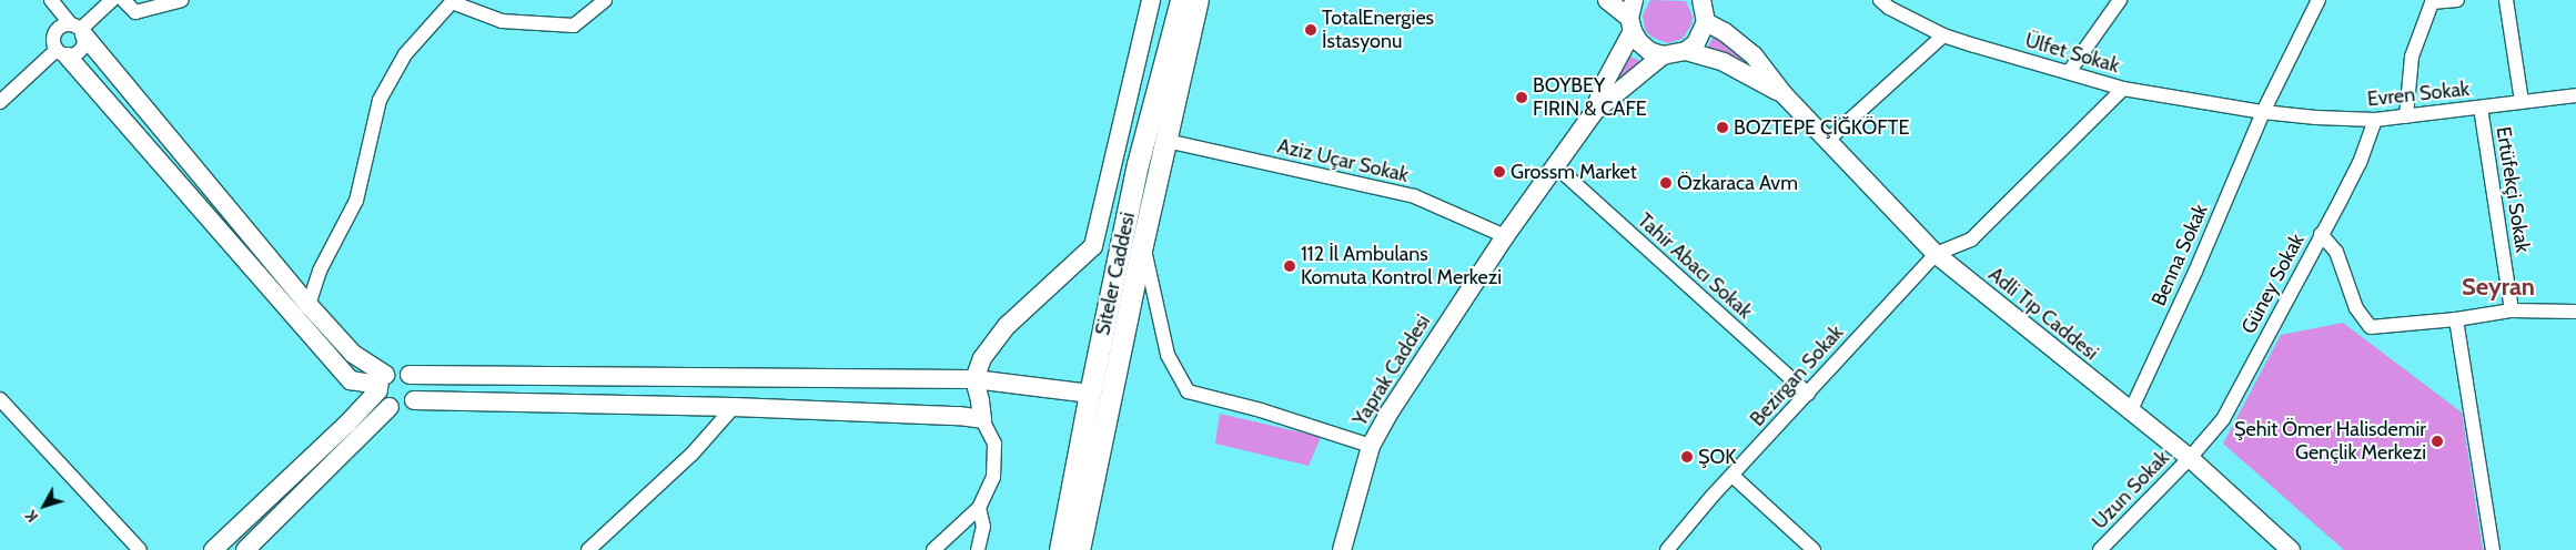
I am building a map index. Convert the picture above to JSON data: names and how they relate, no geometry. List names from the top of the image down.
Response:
{
  "streets": {
    "main road": ["Siteler Caddesi"],
    "street": [
      "Ülfet Sokak",
      "Evren Sokak",
      "Aziz Uçar Sokak",
      "Ertüfekçi Sokak",
      "Benna Sokak",
      "Tahir Abacı Sokak",
      "Güney Sokak",
      "Adli Tıp Caddesi",
      "Yaprak Caddesi",
      "Bezirgan Sokak",
      "Uzun Sokak"
    ]
  },
  "crossings": [
    ["Ülfet Sokak", "Evren Sokak"],
    ["Ülfet Sokak", "Benna Sokak"],
    ["Evren Sokak", "Ertüfekçi Sokak"],
    ["Evren Sokak", "Benna Sokak"],
    ["Evren Sokak", "Güney Sokak"],
    ["Aziz Uçar Sokak", "Siteler Caddesi"],
    ["Aziz Uçar Sokak", "Yaprak Caddesi"],
    ["Benna Sokak", "Adli Tıp Caddesi"],
    ["Tahir Abacı Sokak", "Yaprak Caddesi"],
    ["Tahir Abacı Sokak", "Bezirgan Sokak"],
    ["Güney Sokak", "Adli Tıp Caddesi"],
    ["Güney Sokak", "Uzun Sokak"],
    ["Adli Tıp Caddesi", "Yaprak Caddesi"],
    ["Adli Tıp Caddesi", "Bezirgan Sokak"],
    ["Adli Tıp Caddesi", "Uzun Sokak"]
  ],
  "districts": ["Seyran"],
  "places": [
    "TotalEnergies İstasyonu",
    "BOYBEY FIRIN & CAFE",
    "BOZTEPE ÇİĞKÖFTE",
    "Grossm Market",
    "Özkaraca Avm",
    "112 İl Ambulans Komuta Kontrol Merkezi",
    "Şehit Ömer Halisdemir Gençlik Merkezi",
    "ŞOK"
  ],
  "north": "bottom left"
}
